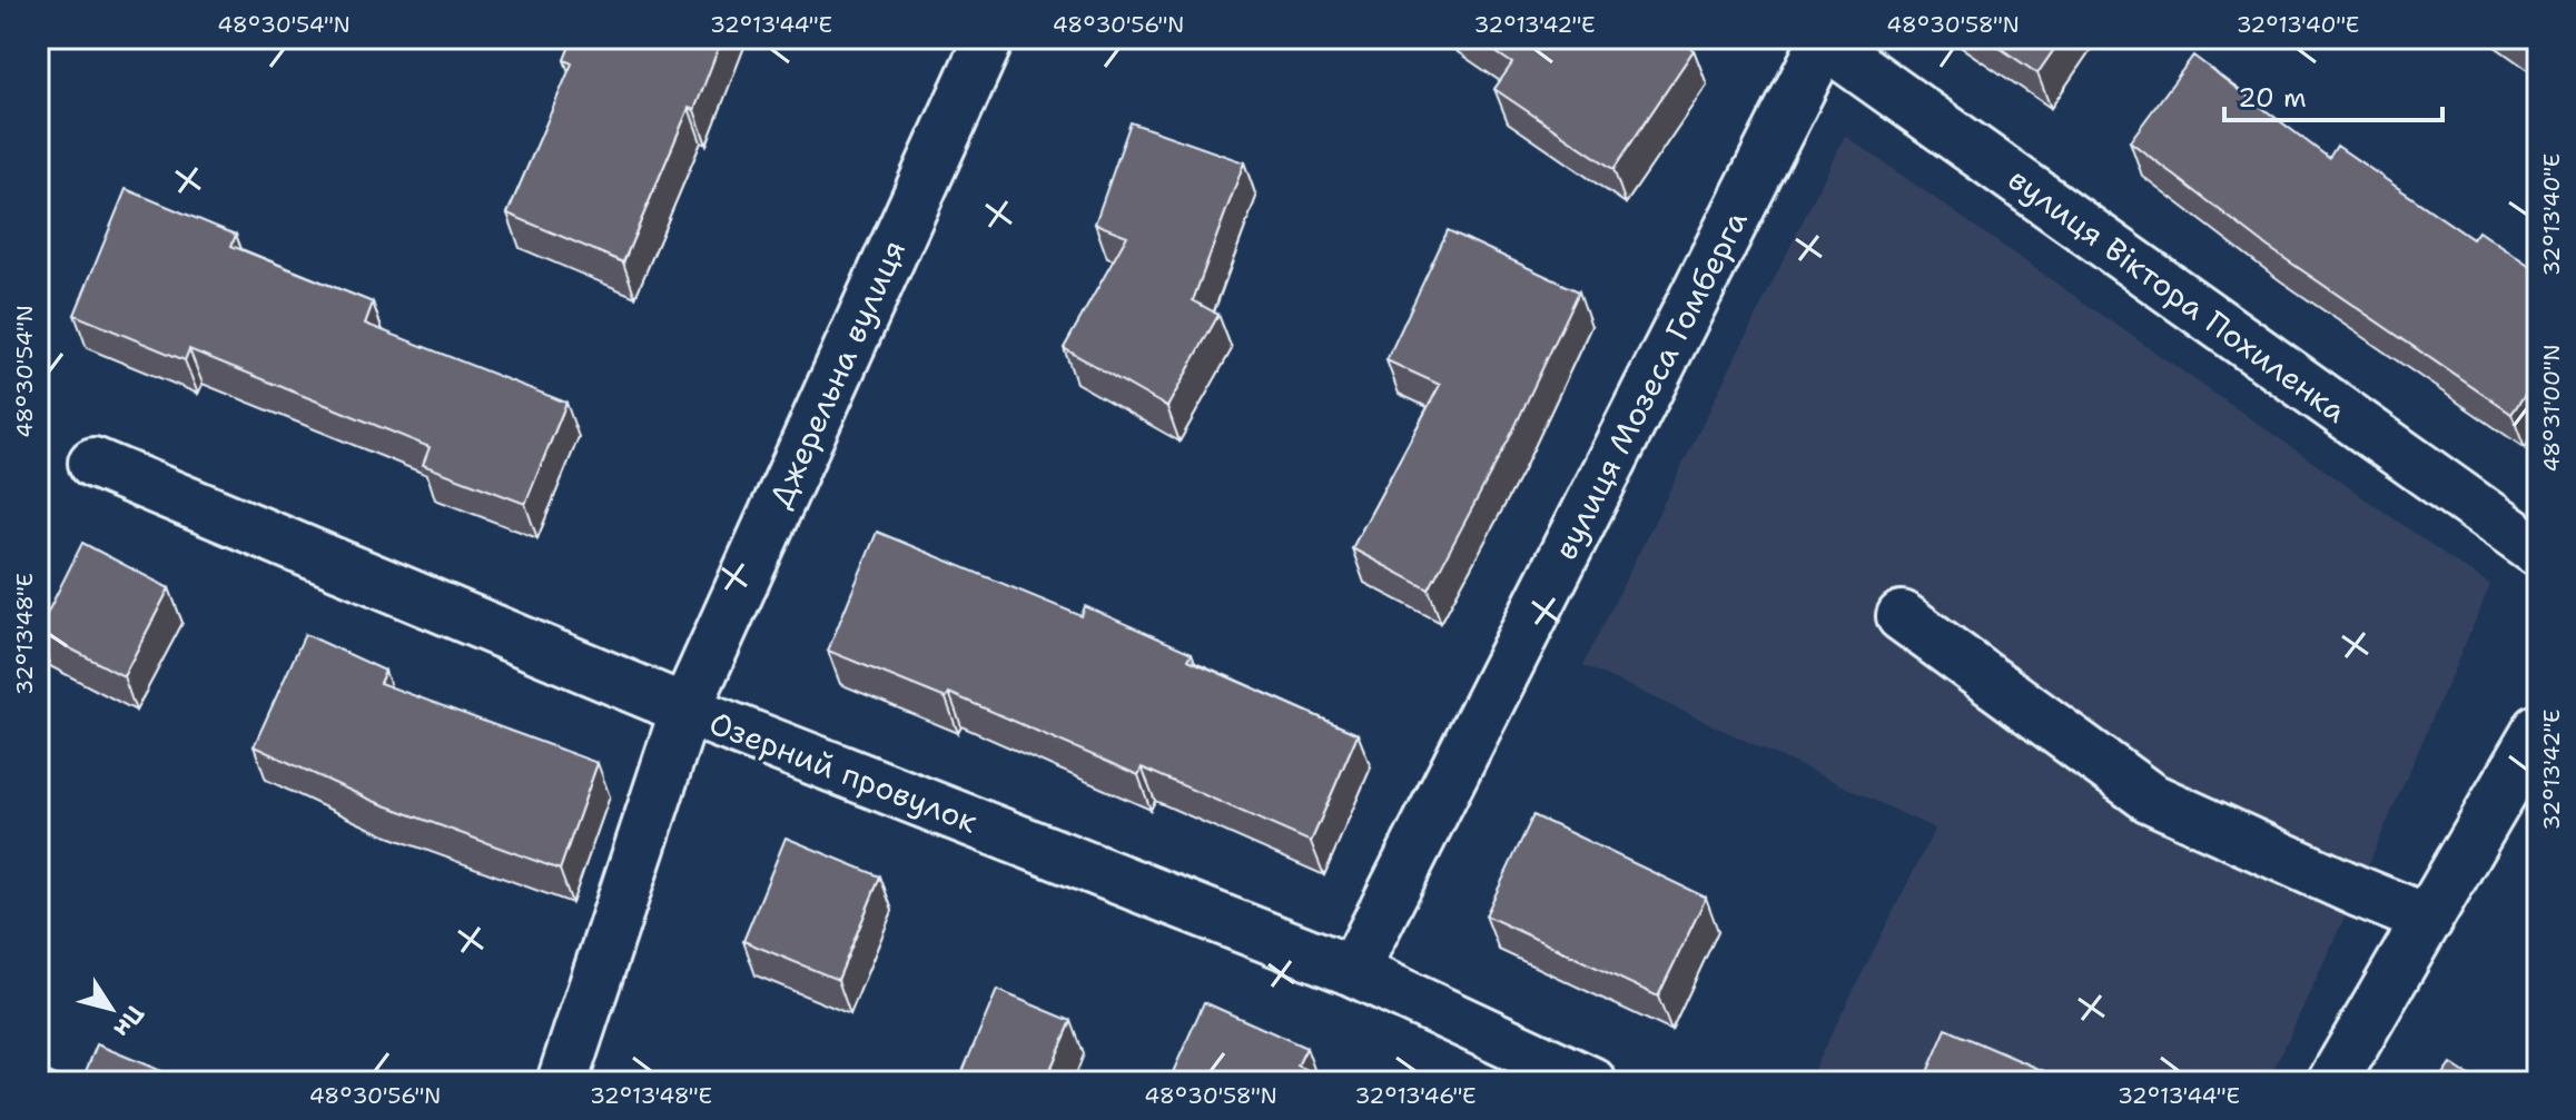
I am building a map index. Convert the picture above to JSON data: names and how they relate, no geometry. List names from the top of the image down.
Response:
{
  "streets": {
    "street": [
      "вулиця Віктора Похиленка",
      "Джерельна вулиця",
      "вулиця Мозеса Гомберга",
      "Озерний провулок"
    ]
  },
  "crossings": [
    ["вулиця Віктора Похиленка", "вулиця Мозеса Гомберга"],
    ["Джерельна вулиця", "Озерний провулок"],
    ["вулиця Мозеса Гомберга", "Озерний провулок"]
  ],
  "scale_bar": "20 m",
  "north": "bottom right",
  "coordinates": [
    "48°30'54\"N",
    "32°13'44\"E",
    "48°30'56\"N",
    "32°13'42\"E",
    "48°30'58\"N",
    "32°13'40\"E",
    "48°31'00\"N",
    "32°13'48\"E",
    "32°13'46\"E"
  ]
}
